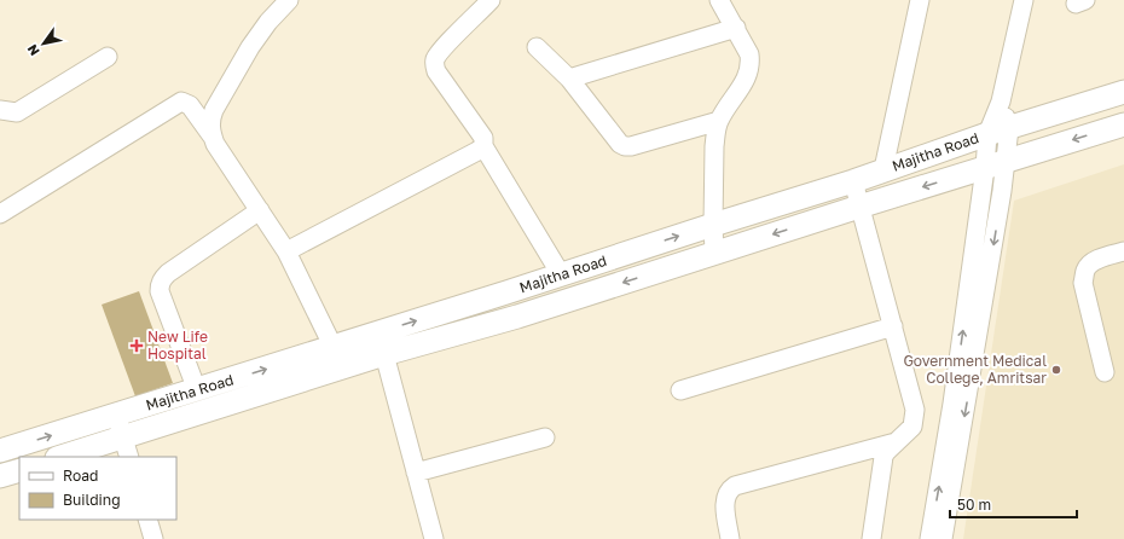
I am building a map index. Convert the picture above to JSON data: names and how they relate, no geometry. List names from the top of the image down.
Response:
{
  "streets": {
    "main road": ["Majitha Road"]
  },
  "places": {
    "health": ["New Life Hospital"],
    "other": ["Government Medical College, Amritsar"]
  },
  "legend": ["Road", "Building"],
  "scale_bar": "50 m",
  "north": "bottom left"
}
